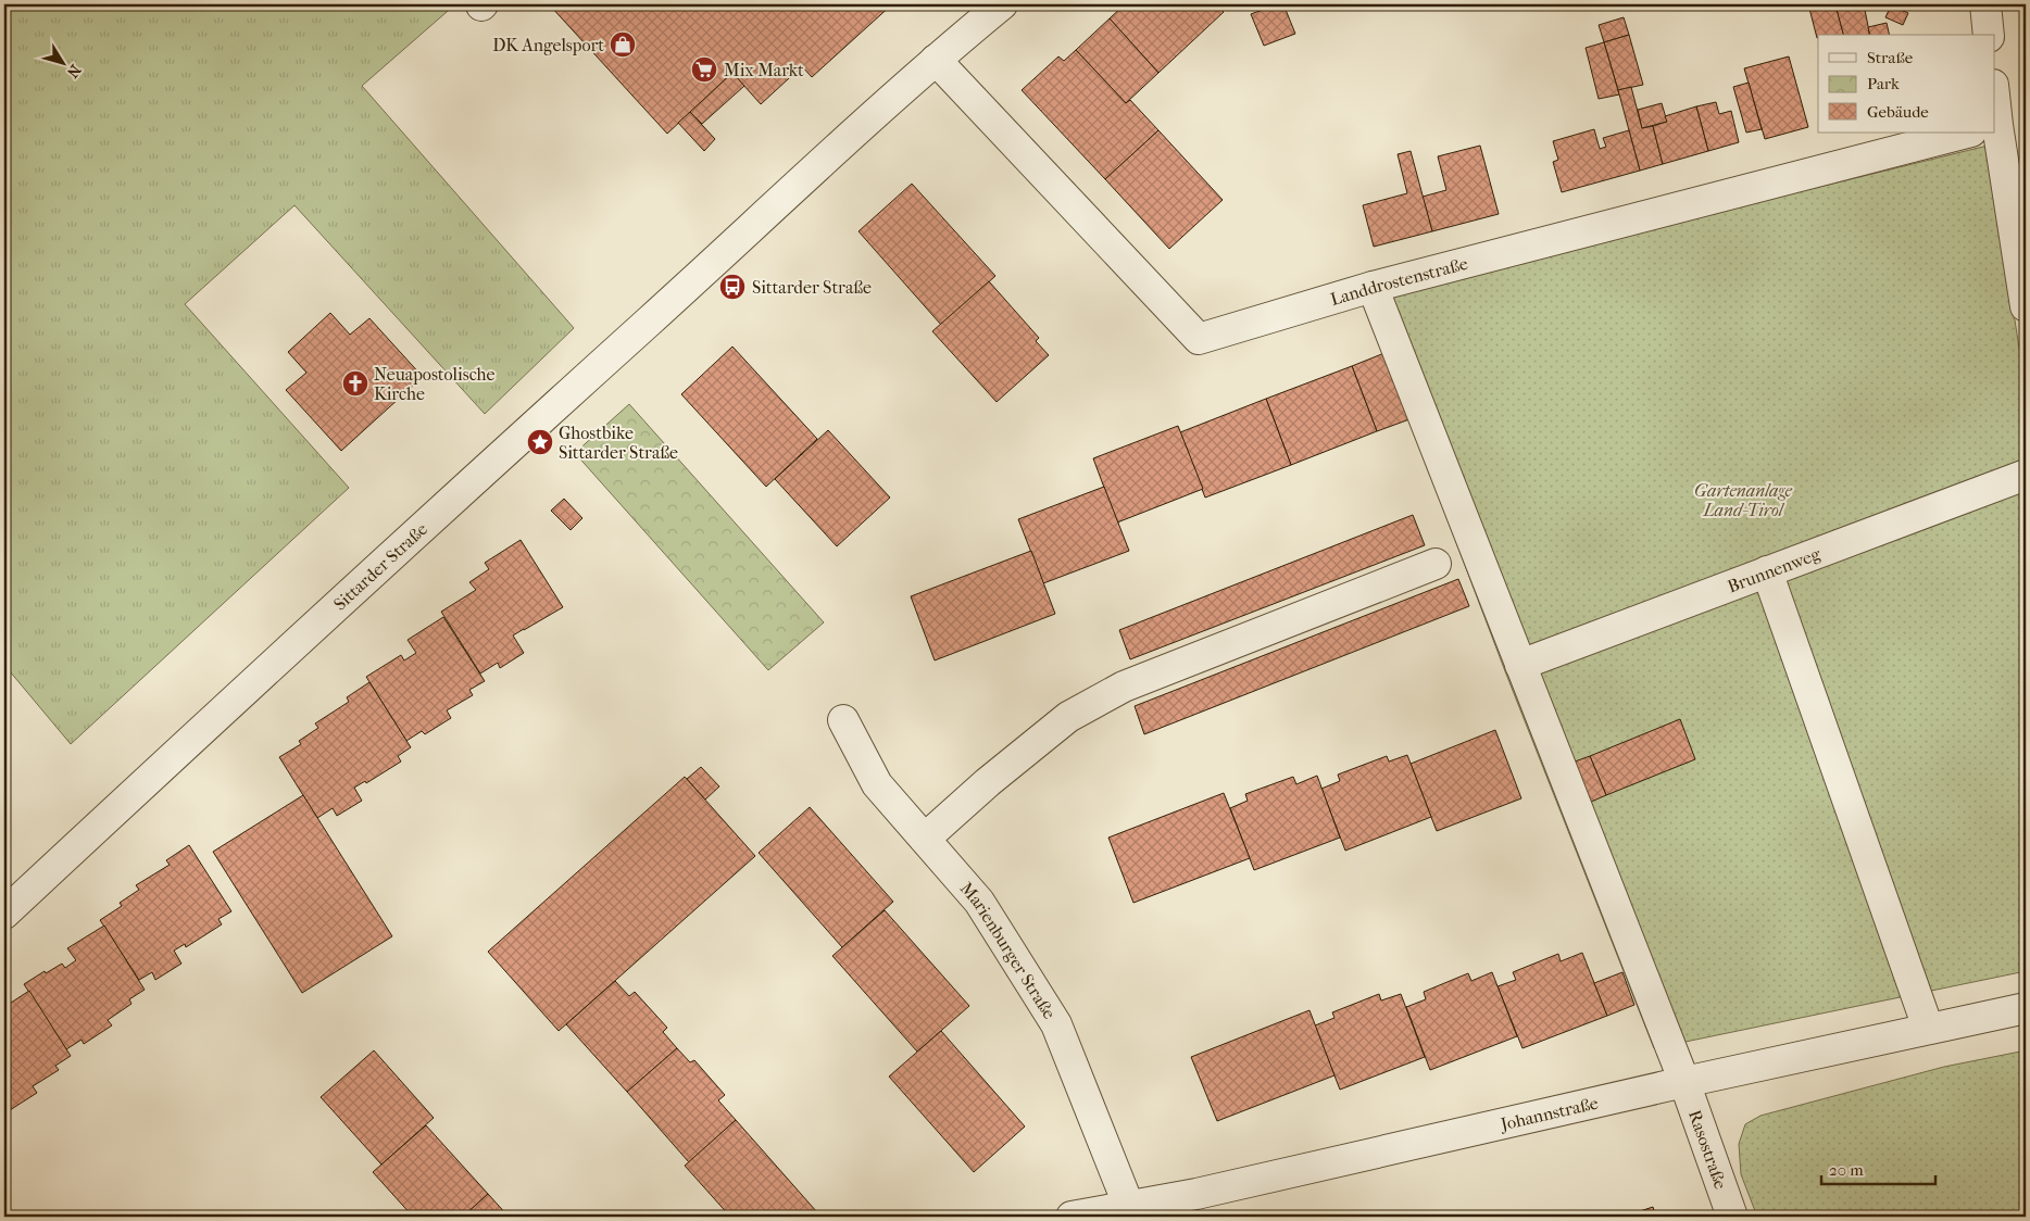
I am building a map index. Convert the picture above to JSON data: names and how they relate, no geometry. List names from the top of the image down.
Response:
{
  "streets": {
    "street": [
      "Landdrostenstraße",
      "Sittarder Straße",
      "Brunnenweg",
      "Marienburger Straße",
      "Johannstraße",
      "Rasostraße"
    ]
  },
  "crossings": [
    ["Landdrostenstraße", "Sittarder Straße"],
    ["Landdrostenstraße", "Rasostraße"],
    ["Brunnenweg", "Rasostraße"],
    ["Marienburger Straße", "Johannstraße"],
    ["Johannstraße", "Rasostraße"]
  ],
  "parks": ["Gartenanlage Land-Tirol"],
  "places": {
    "shop": ["DK Angelsport"],
    "supermarket": ["Mix Markt"],
    "bus stop": ["Sittarder Straße"],
    "church": ["Neuapostolische Kirche"],
    "place": ["Ghostbike Sittarder Straße"]
  },
  "legend": ["Straße", "Park", "Gebäude"],
  "scale_bar": "20 m",
  "north": "bottom right"
}
